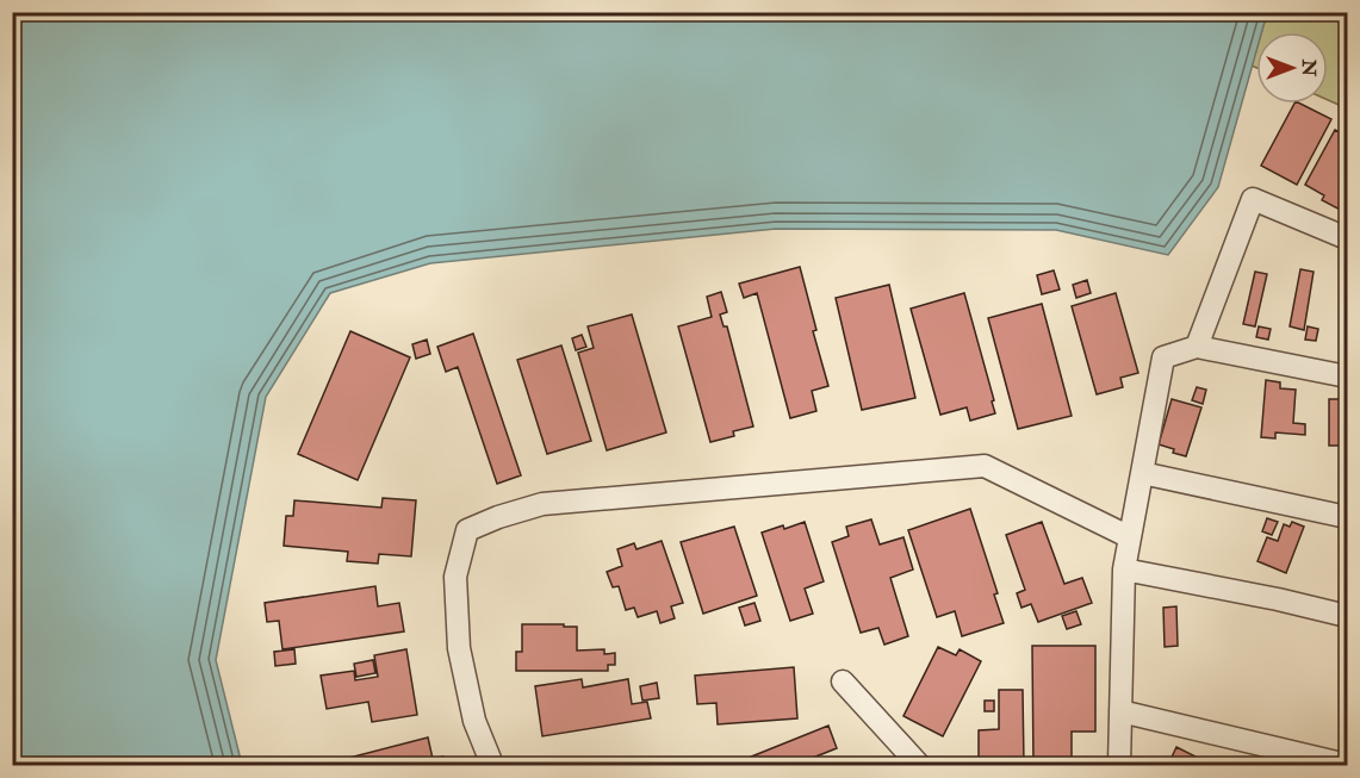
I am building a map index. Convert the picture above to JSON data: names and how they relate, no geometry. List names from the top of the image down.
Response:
{
  "north": "right"
}
